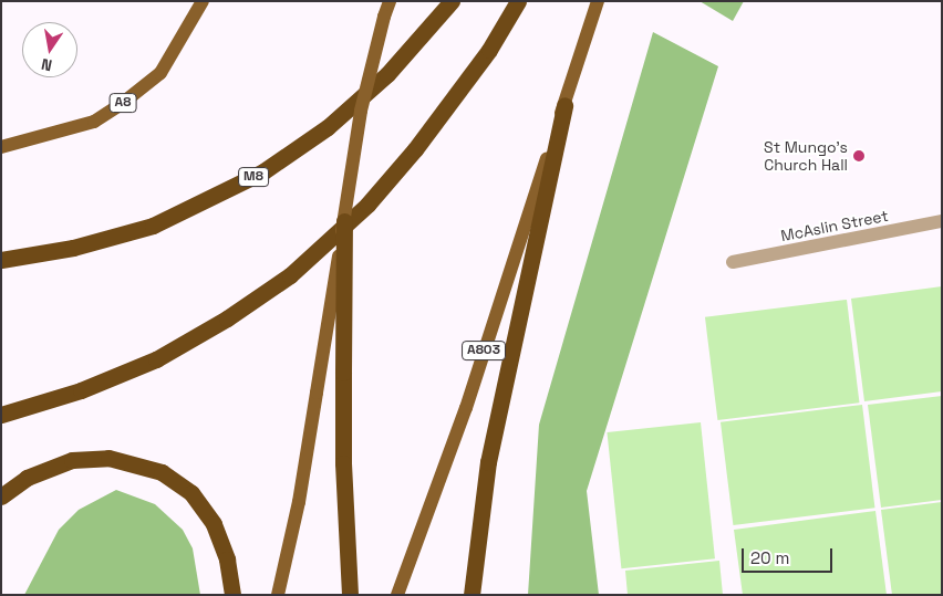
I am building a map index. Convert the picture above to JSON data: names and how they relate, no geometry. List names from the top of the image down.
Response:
{
  "streets": {
    "highway": ["M8"],
    "main road": ["A8", "A803"],
    "street": ["McAslin Street"]
  },
  "places": ["St Mungo's Church Hall"],
  "scale_bar": "20 m",
  "north": "bottom"
}
